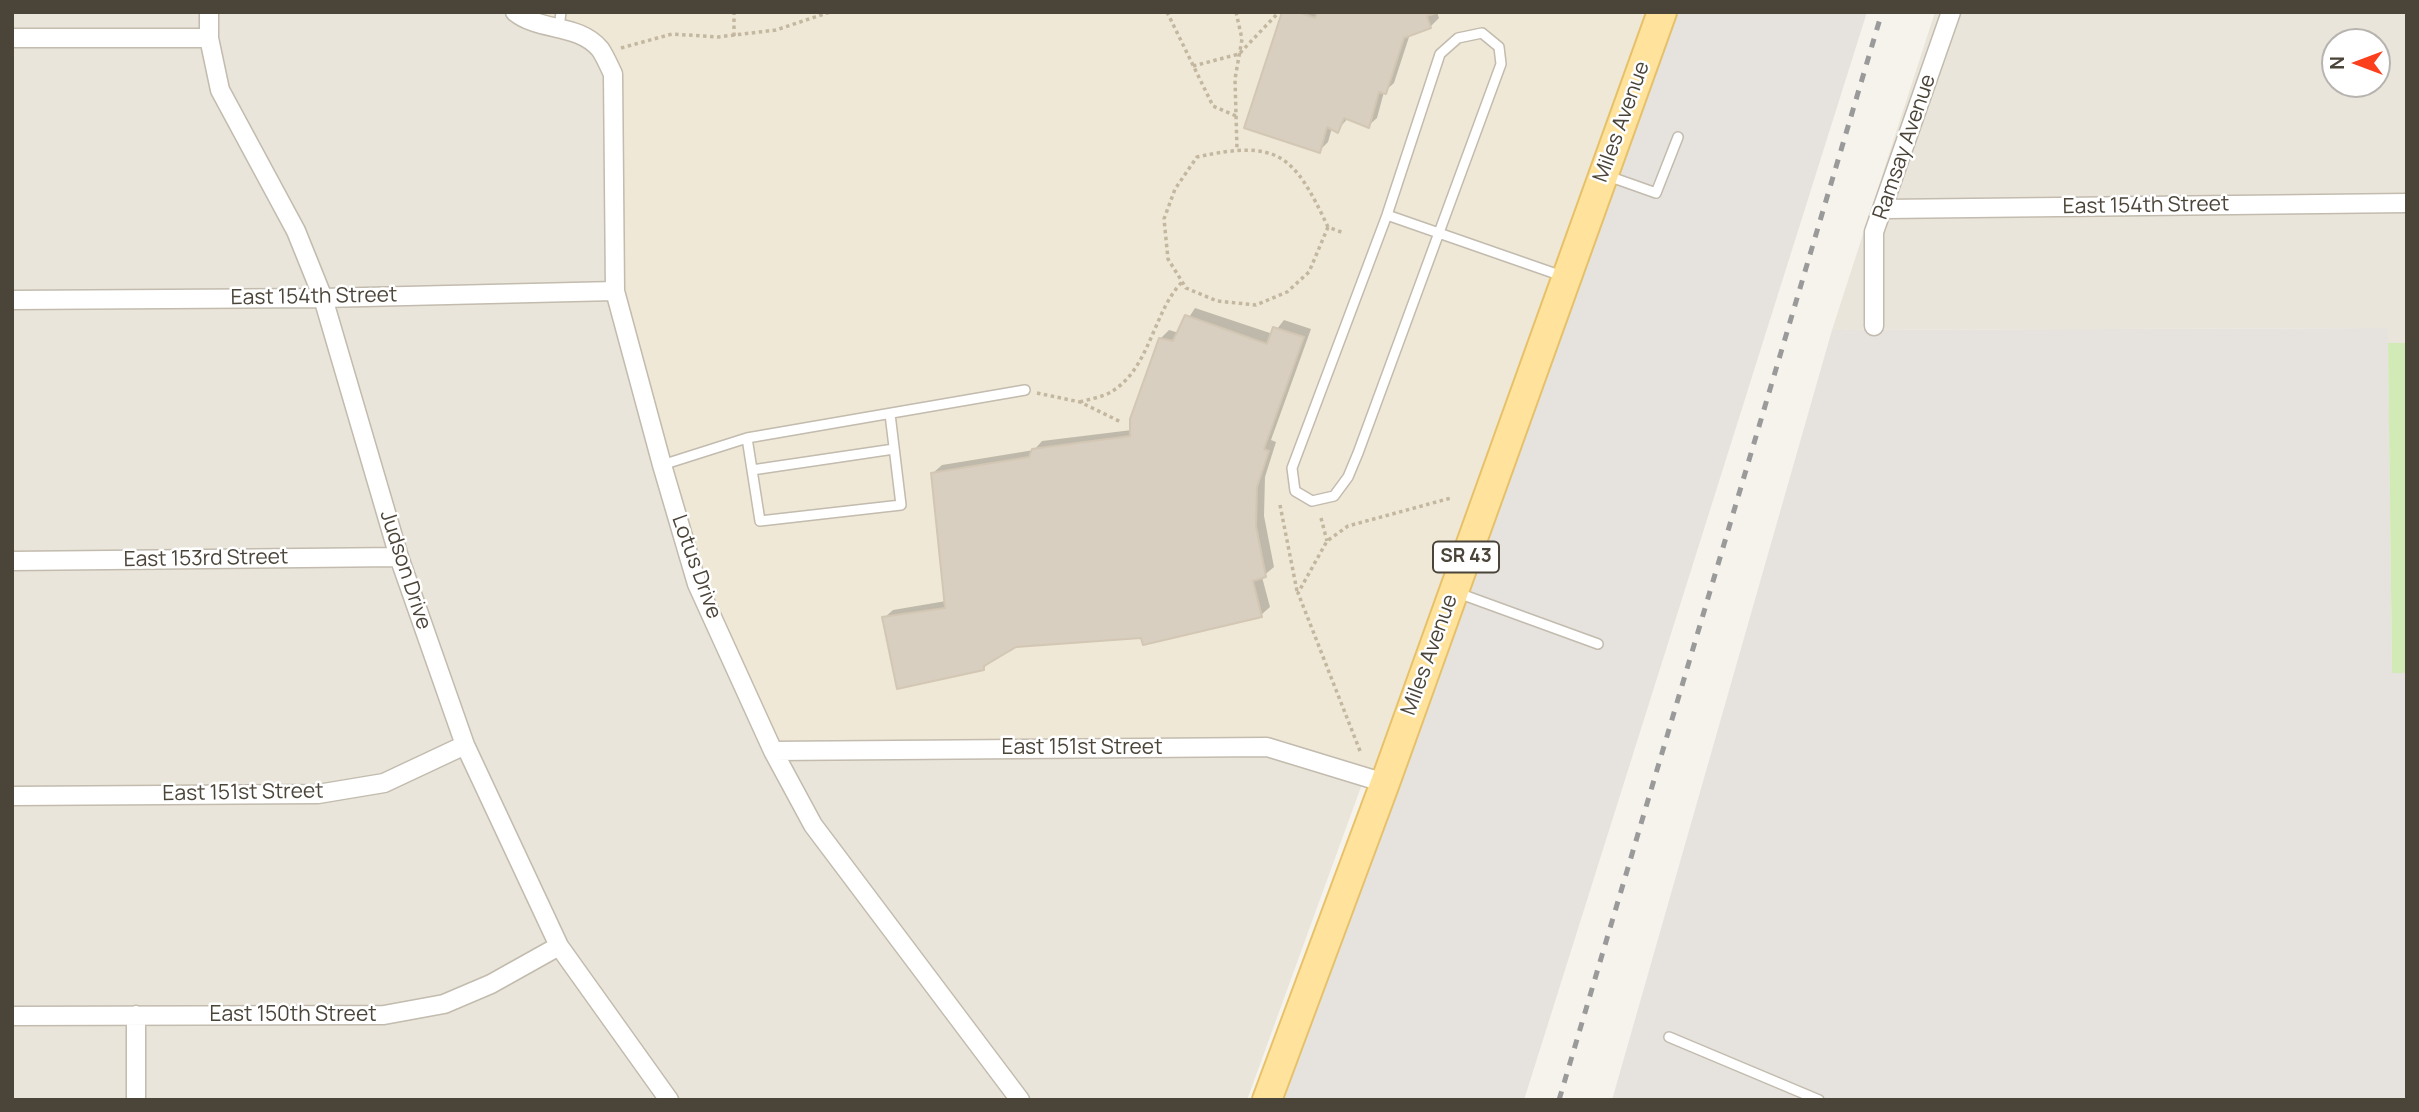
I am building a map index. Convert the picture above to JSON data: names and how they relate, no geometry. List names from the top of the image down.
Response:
{
  "streets": {
    "main road": ["Miles Avenue", "SR 43"],
    "street": [
      "Ramsay Avenue",
      "East 154th Street",
      "East 153rd Street",
      "Lotus Drive",
      "Judson Drive",
      "East 151st Street",
      "East 150th Street"
    ]
  },
  "crossings": [
    ["Miles Avenue", "East 151st Street"],
    ["Ramsay Avenue", "East 154th Street"],
    ["East 154th Street", "Lotus Drive"],
    ["East 154th Street", "Judson Drive"],
    ["East 153rd Street", "Judson Drive"],
    ["Lotus Drive", "East 151st Street"],
    ["Judson Drive", "East 151st Street"],
    ["Judson Drive", "East 150th Street"]
  ],
  "north": "left"
}
